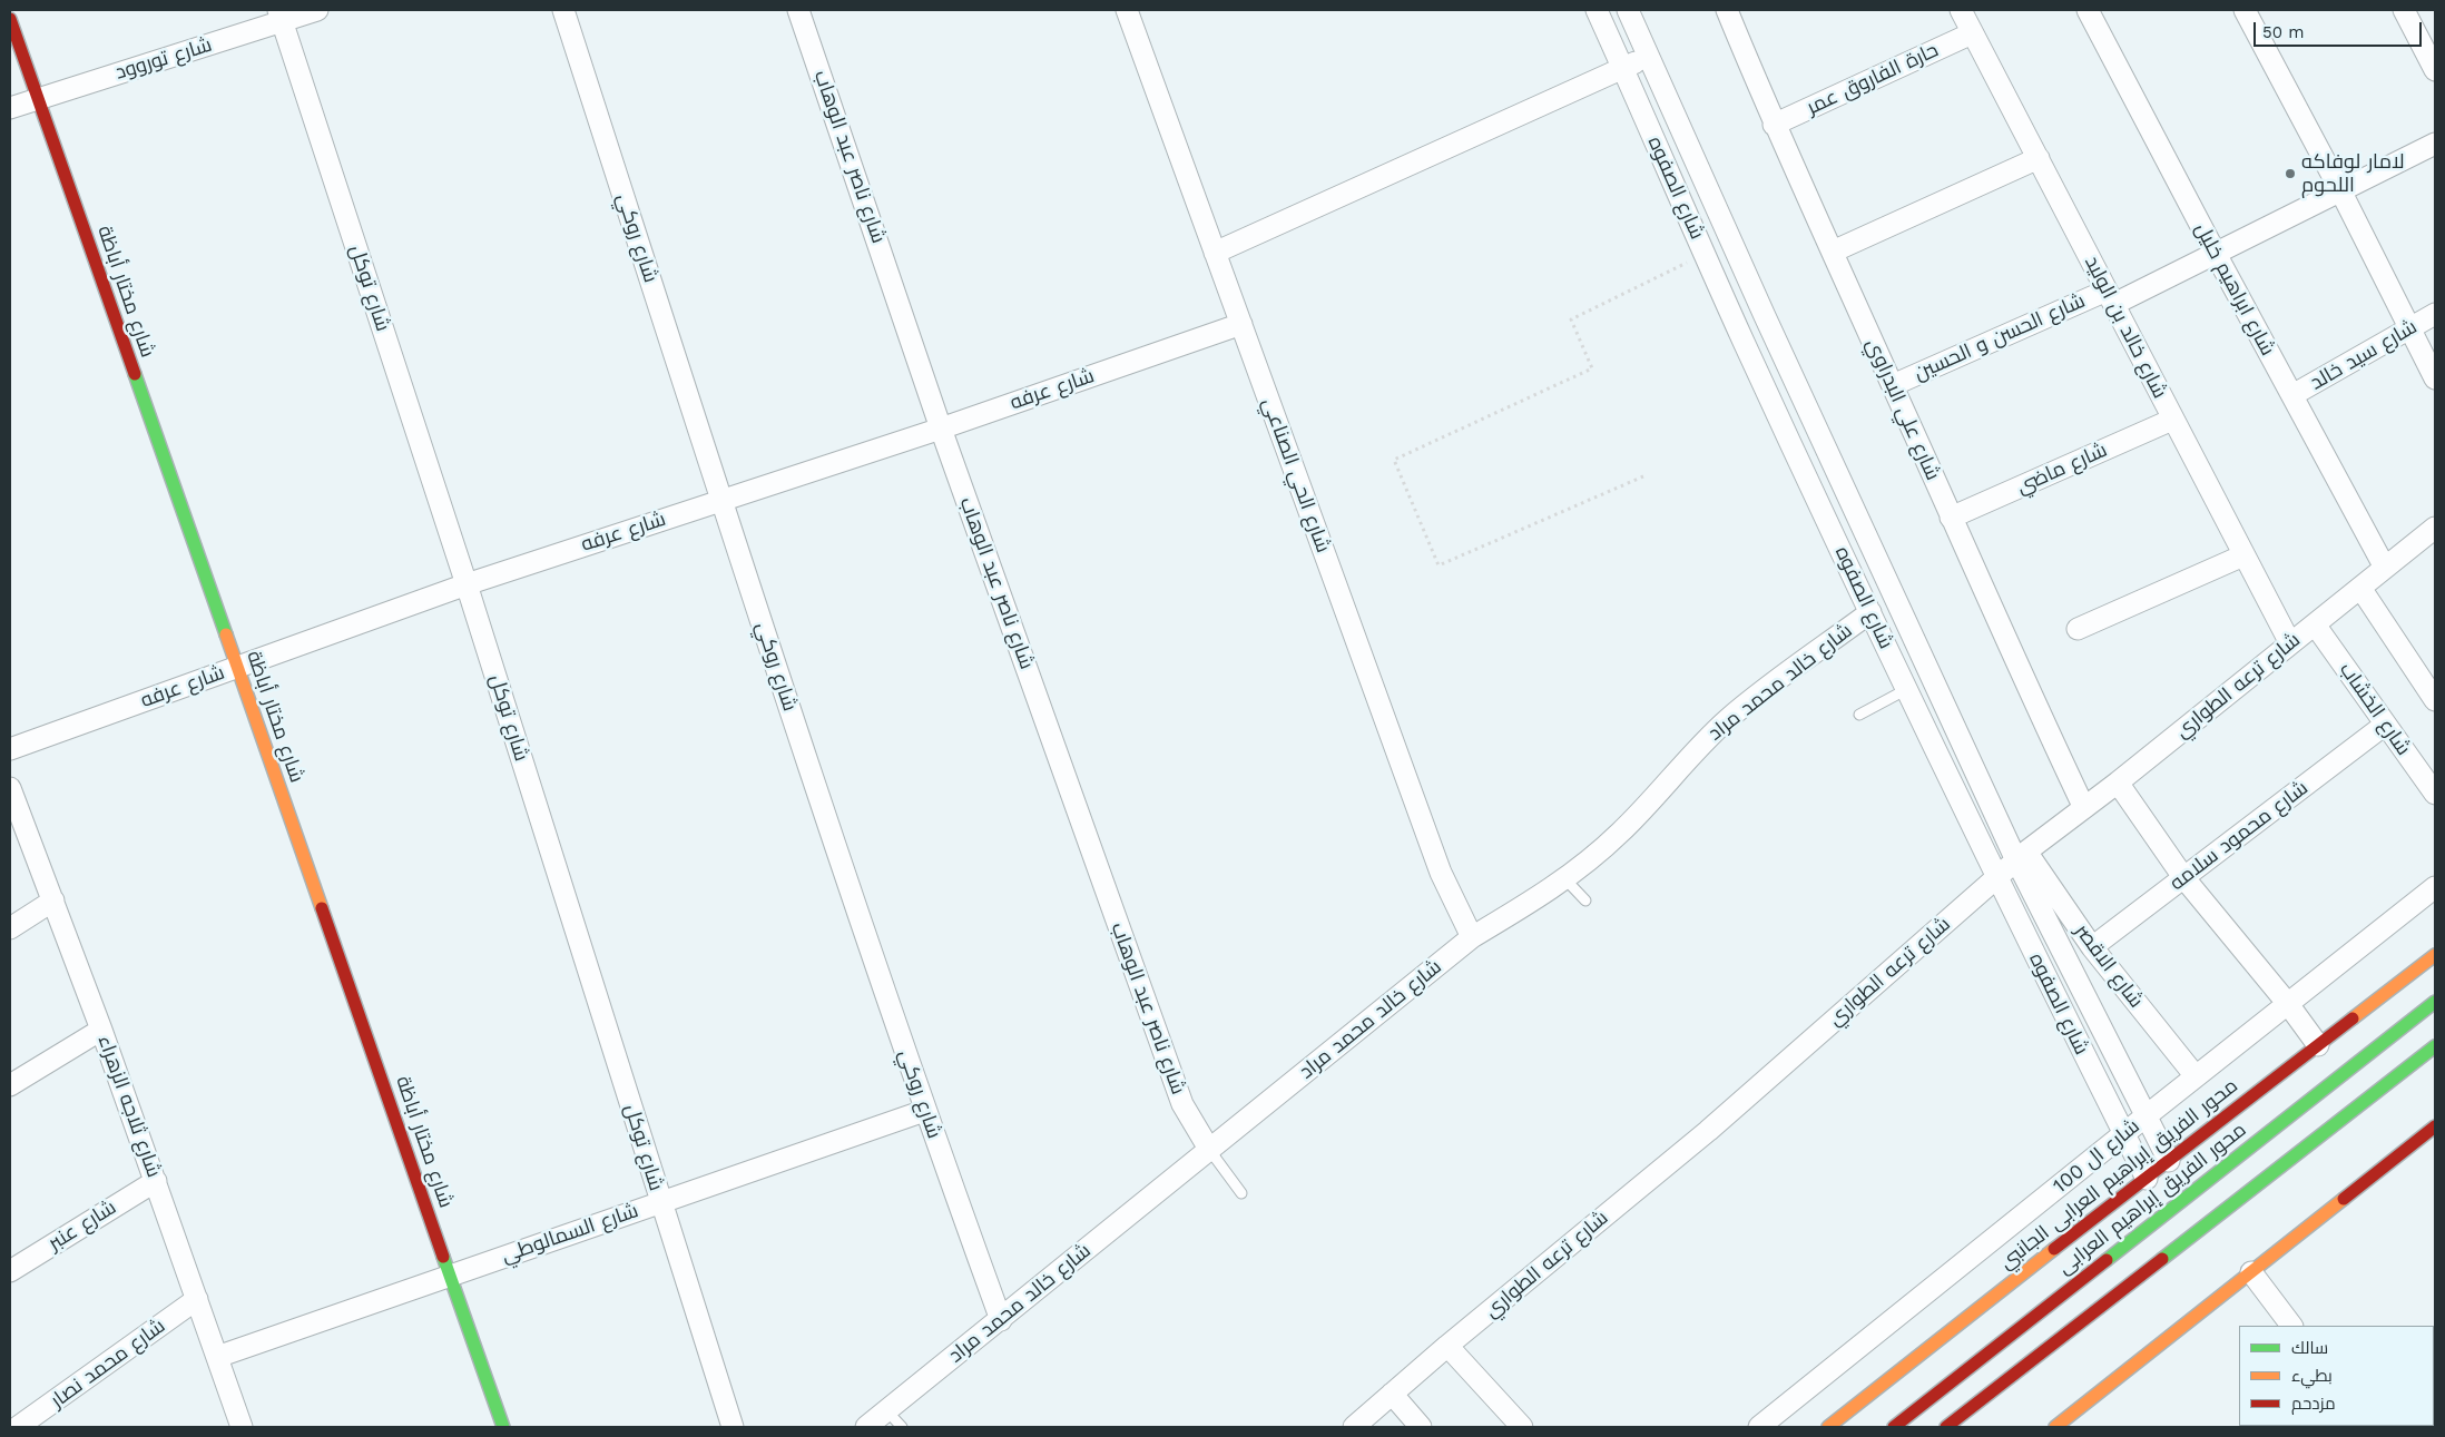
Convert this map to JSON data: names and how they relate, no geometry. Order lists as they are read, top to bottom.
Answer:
{
  "streets": {
    "street": [
      "شارع توروود",
      "حارة الفاروق عمر",
      "شارع ناصر عبد الوهاب",
      "شارع الصفوه",
      "شارع روكي",
      "شارع توكل",
      "شارع ابراهيم خليل",
      "شارع مختار أباظة",
      "شارع خالد بن الوليد",
      "شارع الحسن و الحسين",
      "شارع سيد خالد",
      "شارع عرفه",
      "شارع علي البدراوي",
      "شارع ماضي",
      "شارع الحي الصناعي",
      "شارع خالد محمد مراد",
      "شارع ترعه الطواري",
      "شارع الخشاب",
      "شارع محمود سلامه",
      "شارع الاقصر",
      "شارع ثلاجه الزهراء",
      "شارع ال 100",
      "محور الفريق إبراهيم العرابى الجانبي",
      "محور الفريق إبراهيم العرابى",
      "شارع عنبر",
      "شارع السمالوطي",
      "شارع محمد نصار"
    ]
  },
  "crossings": [
    ["شارع توروود", "شارع توكل"],
    ["شارع توروود", "شارع مختار أباظة"],
    ["حارة الفاروق عمر", "شارع خالد بن الوليد"],
    ["حارة الفاروق عمر", "شارع علي البدراوي"],
    ["شارع ناصر عبد الوهاب", "شارع عرفه"],
    ["شارع ناصر عبد الوهاب", "شارع خالد محمد مراد"],
    ["شارع الصفوه", "شارع خالد محمد مراد"],
    ["شارع الصفوه", "شارع ترعه الطواري"],
    ["شارع الصفوه", "شارع الاقصر"],
    ["شارع الصفوه", "شارع ال 100"],
    ["شارع الصفوه", "محور الفريق إبراهيم العرابى الجانبي"],
    ["شارع روكي", "شارع عرفه"],
    ["شارع روكي", "شارع خالد محمد مراد"],
    ["شارع روكي", "شارع السمالوطي"],
    ["شارع توكل", "شارع عرفه"],
    ["شارع توكل", "شارع السمالوطي"],
    ["شارع ابراهيم خليل", "شارع الحسن و الحسين"],
    ["شارع ابراهيم خليل", "شارع سيد خالد"],
    ["شارع ابراهيم خليل", "شارع ترعه الطواري"],
    ["شارع مختار أباظة", "شارع عرفه"],
    ["شارع مختار أباظة", "شارع السمالوطي"],
    ["شارع خالد بن الوليد", "شارع الحسن و الحسين"],
    ["شارع خالد بن الوليد", "شارع ماضي"],
    ["شارع خالد بن الوليد", "شارع ترعه الطواري"],
    ["شارع الحسن و الحسين", "شارع علي البدراوي"],
    ["شارع عرفه", "شارع الحي الصناعي"],
    ["شارع علي البدراوي", "شارع ماضي"],
    ["شارع علي البدراوي", "شارع ترعه الطواري"],
    ["شارع الحي الصناعي", "شارع خالد محمد مراد"],
    ["شارع ترعه الطواري", "شارع الخشاب"],
    ["شارع ترعه الطواري", "شارع الاقصر"],
    ["شارع الخشاب", "شارع محمود سلامه"],
    ["شارع محمود سلامه", "شارع الاقصر"],
    ["شارع الاقصر", "شارع ال 100"],
    ["شارع ثلاجه الزهراء", "شارع عنبر"],
    ["شارع ثلاجه الزهراء", "شارع السمالوطي"],
    ["شارع ثلاجه الزهراء", "شارع محمد نصار"]
  ],
  "places": ["لامار لوفاكه اللحوم"],
  "legend": ["سالك", "بطيء", "مزدحم"],
  "scale_bar": "50 m"
}
